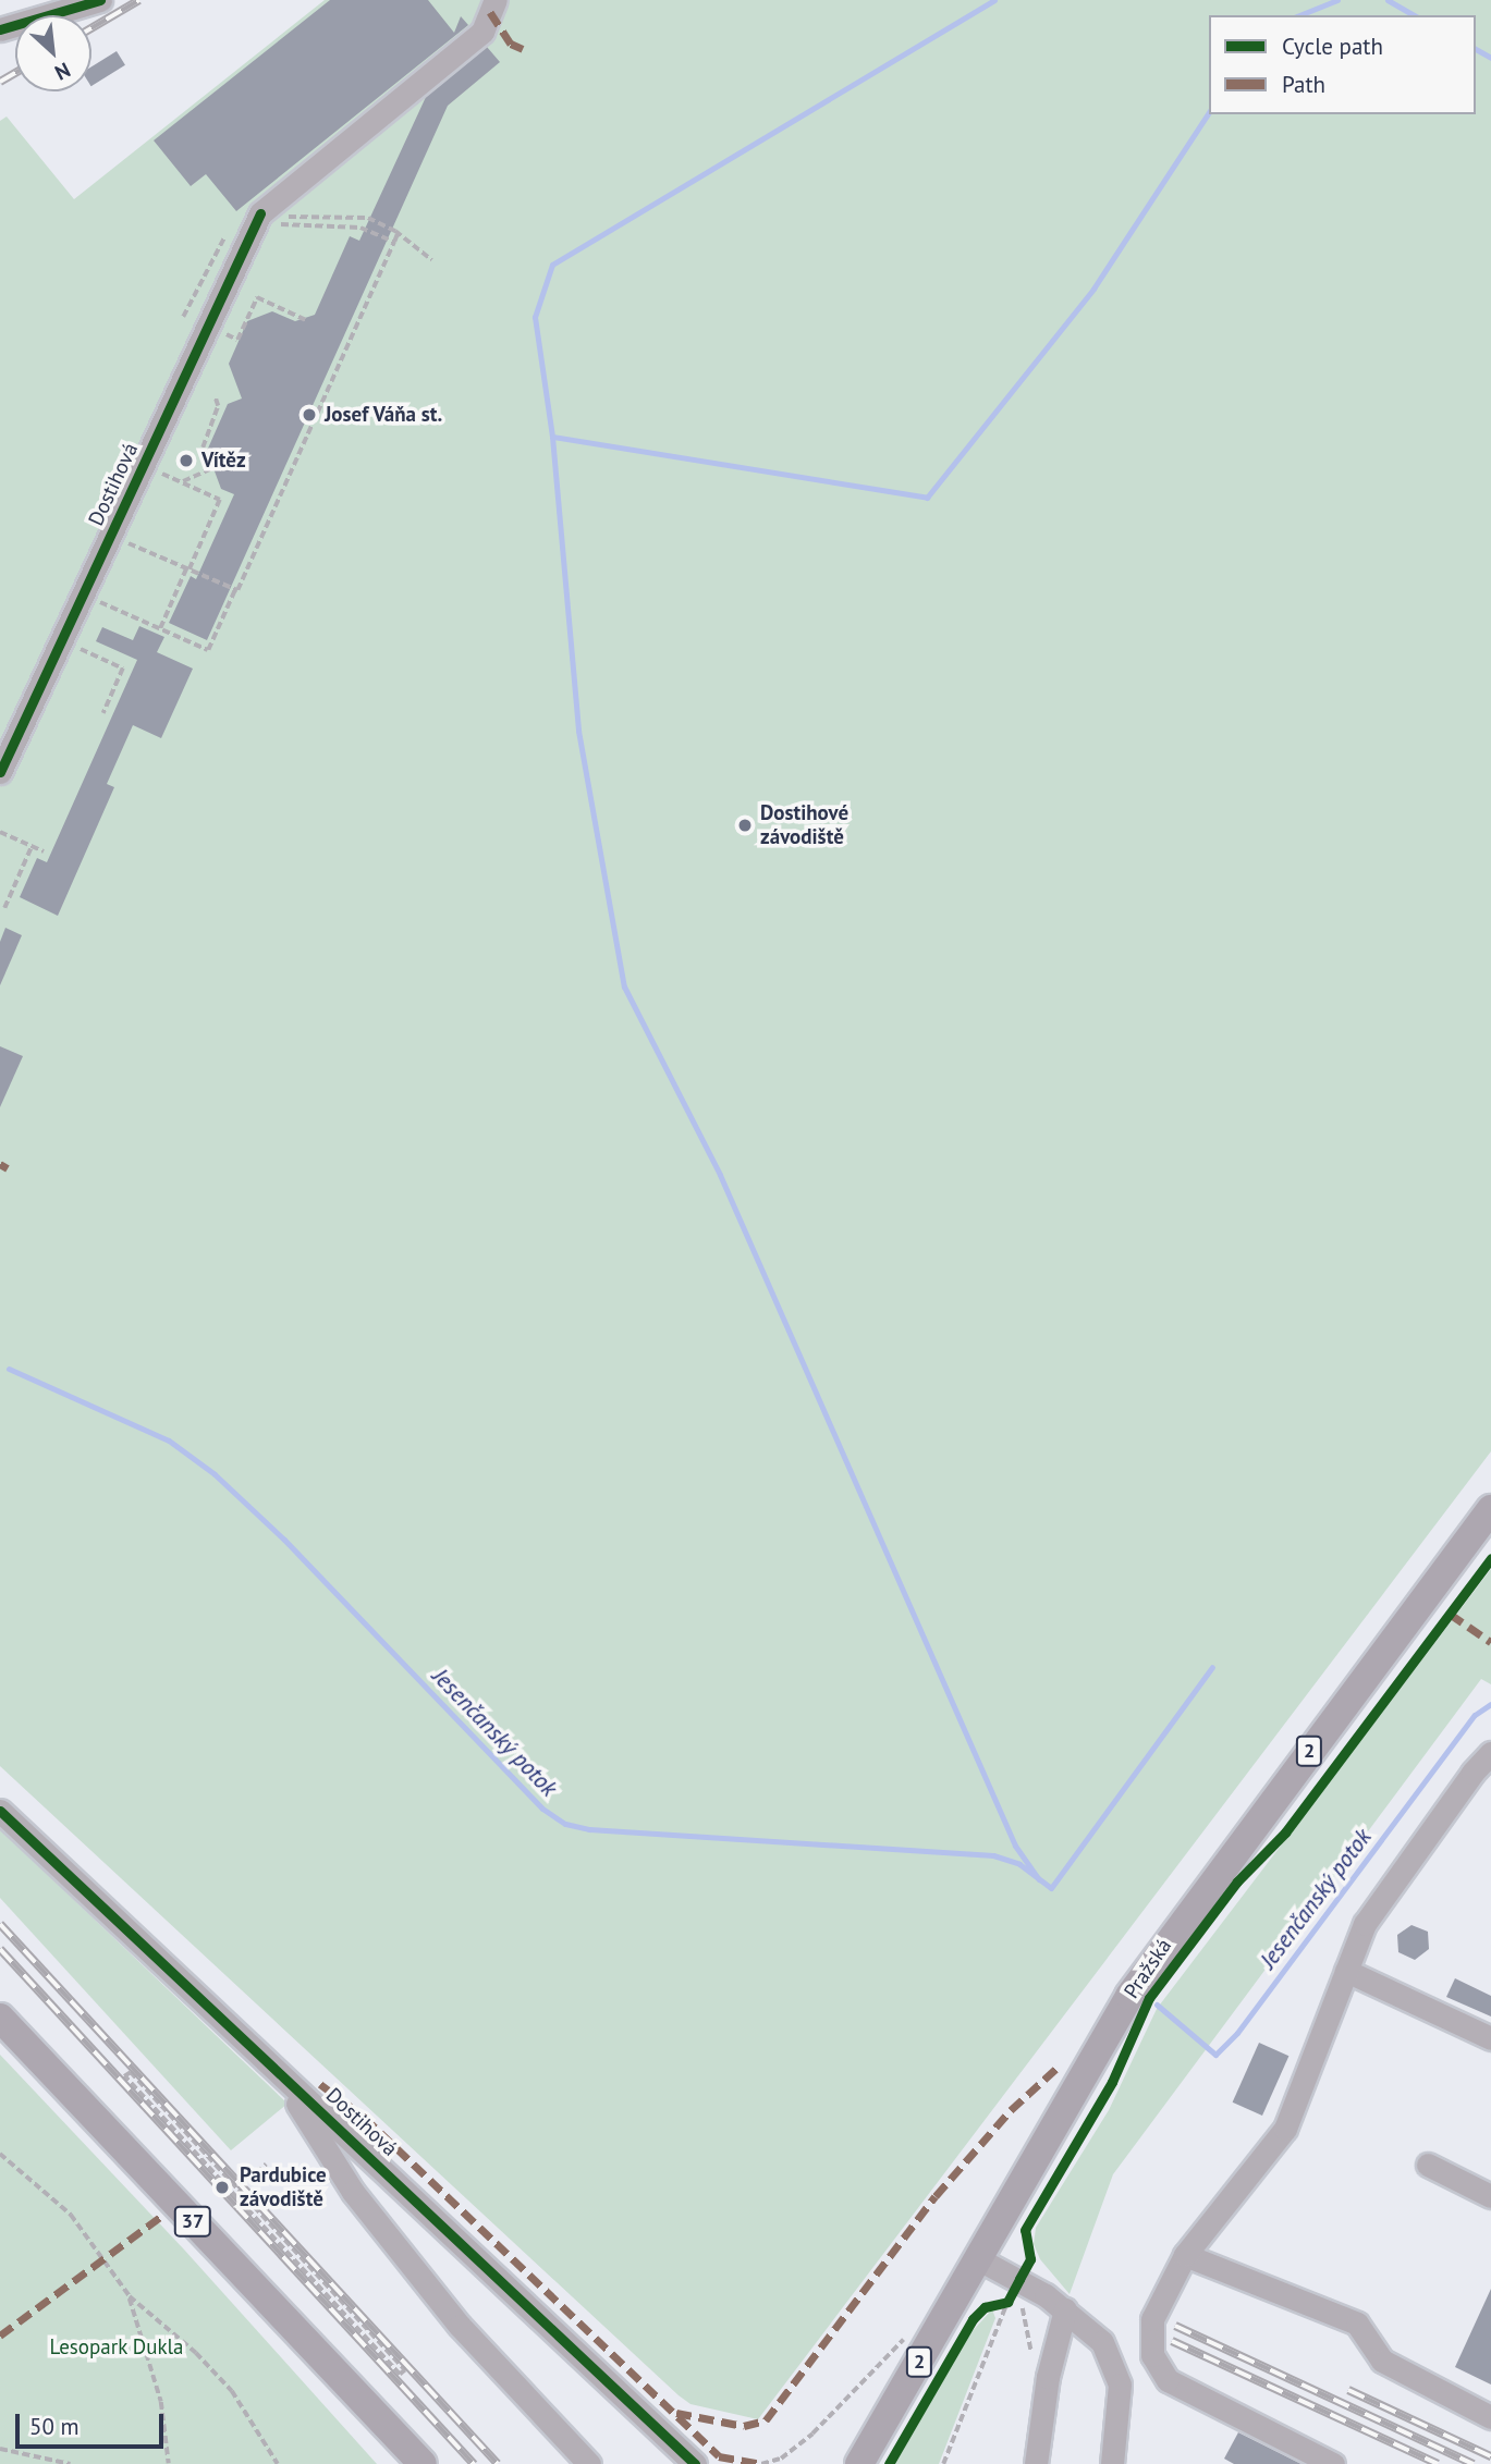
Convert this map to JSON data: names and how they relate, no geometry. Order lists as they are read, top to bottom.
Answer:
{
  "streets": {
    "main road": ["2", "Pražská", "37"],
    "street": ["Dostihová"]
  },
  "water": ["Jesenčanský potok"],
  "parks": ["Lesopark Dukla"],
  "places": [
    "Josef Váňa st.",
    "Vítěz",
    "Dostihové závodiště",
    "Pardubice závodiště"
  ],
  "legend": ["Cycle path", "Path"],
  "scale_bar": "50 m",
  "north": "bottom right"
}
